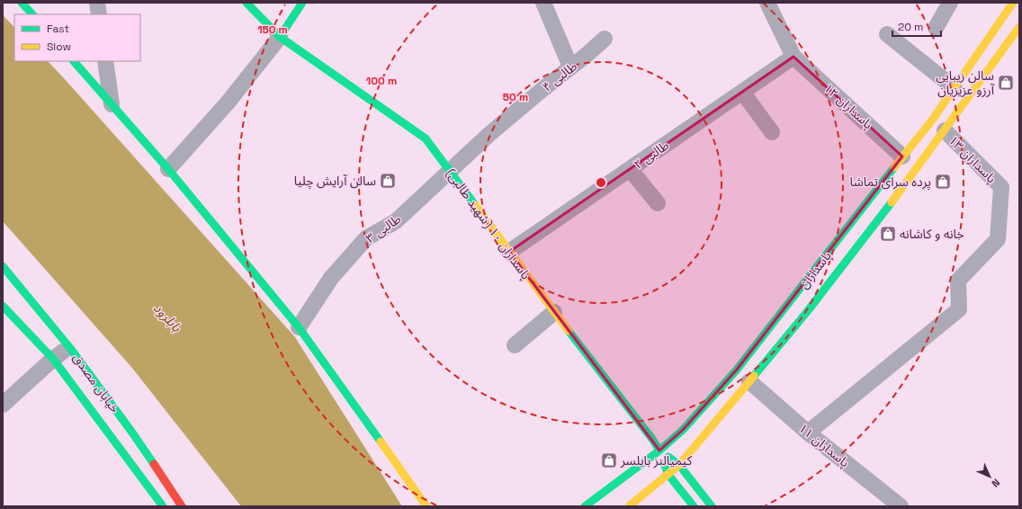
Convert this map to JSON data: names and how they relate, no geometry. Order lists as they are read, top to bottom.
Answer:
{
  "streets": {
    "street": [
      "طالبی ۴",
      "پاسداران ۱۲",
      "طالبی ۲",
      "پاسداران ۱۳",
      "پاسداران ۱۰ (شهید طالبی)",
      "طالبی ۳",
      "پاسداران",
      "خیابان مصدق",
      "پاسداران ۱۱"
    ]
  },
  "crossings": [
    ["طالبی ۴", "پاسداران ۱۰ (شهید طالبی)"],
    ["طالبی ۴", "طالبی ۳"],
    ["پاسداران ۱۲", "طالبی ۲"],
    ["پاسداران ۱۲", "پاسداران"],
    ["طالبی ۲", "پاسداران ۱۰ (شهید طالبی)"],
    ["پاسداران ۱۳", "پاسداران"],
    ["پاسداران ۱۳", "پاسداران ۱۱"],
    ["پاسداران ۱۰ (شهید طالبی)", "طالبی ۳"],
    ["پاسداران ۱۰ (شهید طالبی)", "پاسداران"],
    ["پاسداران", "پاسداران ۱۱"]
  ],
  "water": ["بابلرود"],
  "places": {
    "shop": [
      "سالن زیبایی آرزو عزیزیان",
      "سالن آرایش چلیا",
      "پرده سرای تماشا",
      "خانه و کاشانه",
      "کیمیالنز بابلسر"
    ]
  },
  "legend": ["Fast", "Slow"],
  "scale_bar": "20 m",
  "north": "bottom right",
  "rings": ["150 m", "100 m", "50 m"]
}
